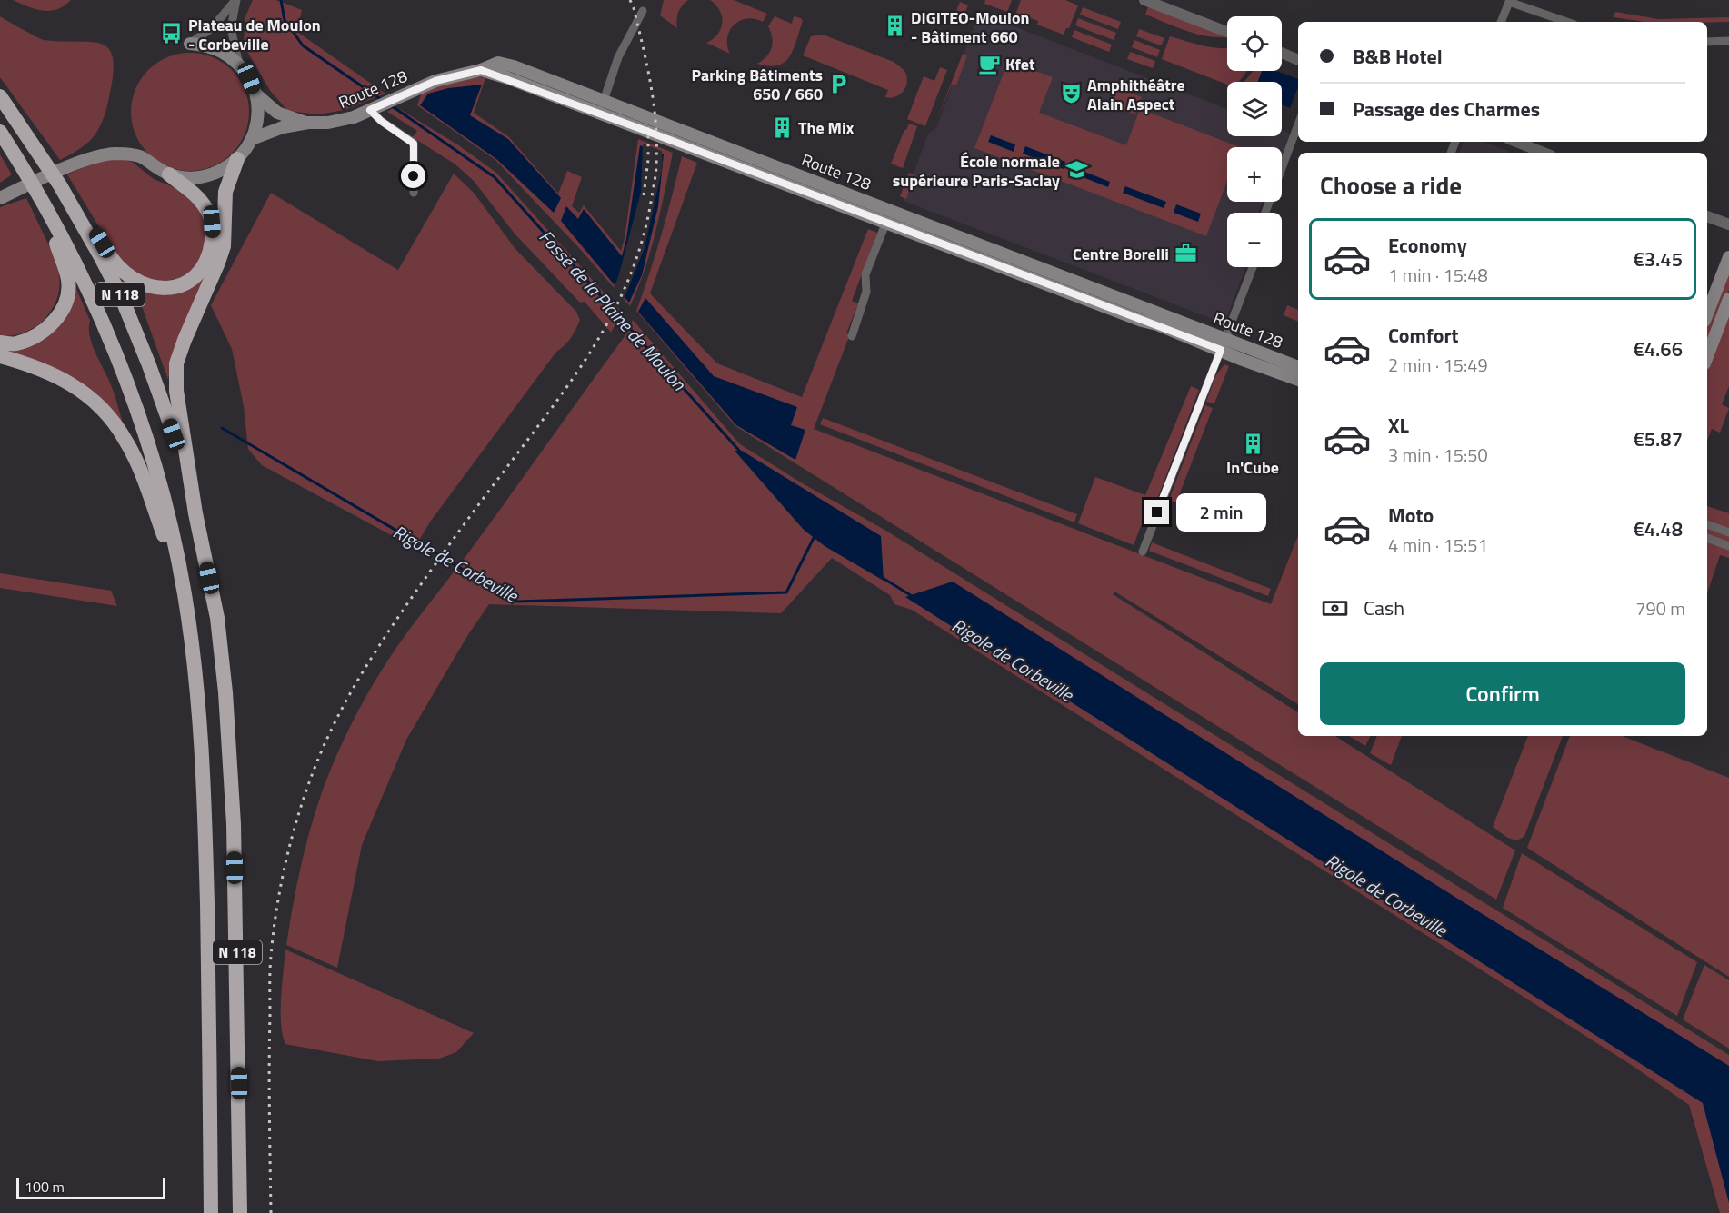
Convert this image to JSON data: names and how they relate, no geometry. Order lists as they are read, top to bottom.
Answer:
{
  "streets": {
    "highway": ["N 118"],
    "main road": ["Route 128"]
  },
  "water": ["Fossé de la Plaine de Moulon", "Rigole de Corbeville"],
  "places": {
    "building": ["DIGITEO-Moulon - Bâtiment 660", "The Mix", "In'Cube"],
    "bus stop": ["Plateau de Moulon - Corbeville"],
    "cafe": ["Kfet"],
    "parking": ["Parking Bâtiments 650 / 660"],
    "theatre": ["Amphithéâtre Alain Aspect"],
    "school or university": ["École normale supérieure Paris-Saclay"],
    "office": ["Centre Borelli"]
  },
  "scale_bar": "100 m",
  "page": {
    "map_buttons": ["+", "−"],
    "banner": ["B&B Hotel", "Passage des Charmes"],
    "heading": "Choose a ride",
    "list": [
      {
        "name": "Economy",
        "note": "1 min · 15:48",
        "value": "€3.45"
      },
      {
        "name": "Comfort",
        "note": "2 min · 15:49",
        "value": "€4.66"
      },
      {
        "name": "XL",
        "note": "3 min · 15:50",
        "value": "€5.87"
      },
      {
        "name": "Moto",
        "note": "4 min · 15:51",
        "value": "€4.48"
      }
    ],
    "bubble": "2 min",
    "pay": ["Cash", "790 m"],
    "buttons": "Confirm",
    "scale": "100 m"
  }
}
